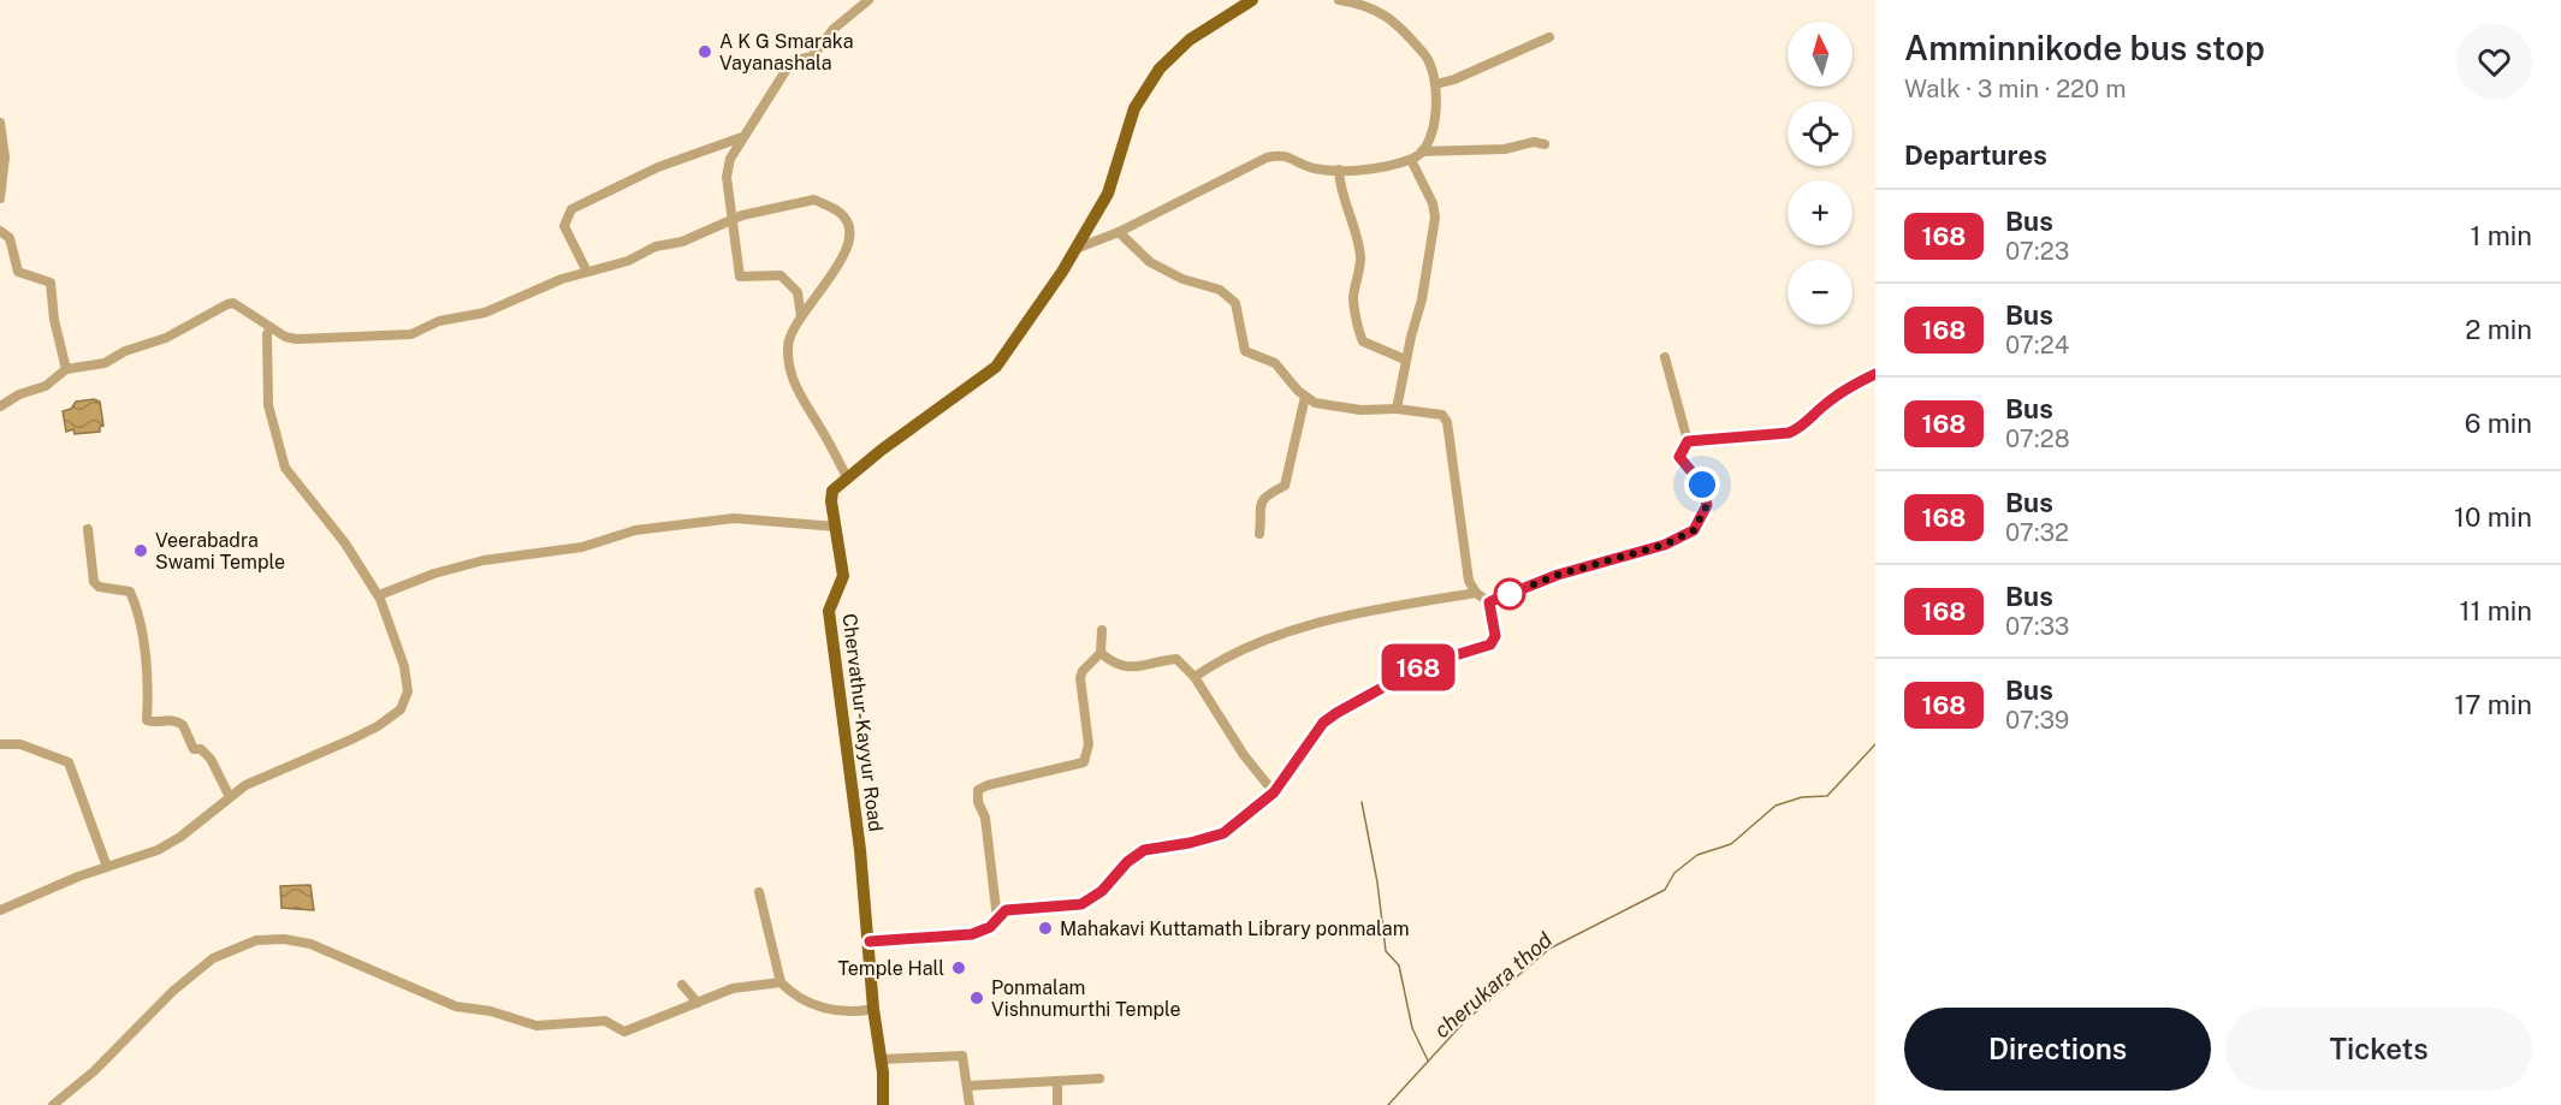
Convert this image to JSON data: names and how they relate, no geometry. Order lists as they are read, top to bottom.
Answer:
{
  "streets": {
    "main road": ["Chervathur-Kayyur Road"]
  },
  "water": ["cherukara thod"],
  "places": [
    "A K G Smaraka Vayanashala",
    "Veerabadra Swami Temple",
    "Mahakavi Kuttamath Library ponmalam",
    "Temple Hall",
    "Ponmalam Vishnumurthi Temple"
  ],
  "lines": ["bus line 168"],
  "north": "top",
  "page": {
    "on_map": "168",
    "heading": [
      ["Amminnikode bus stop", "Walk · 3 min · 220 m"],
      "Departures"
    ],
    "map_buttons": ["+", "−"],
    "list": [
      {
        "mark": "168",
        "name": "Bus",
        "note": "07:23",
        "value": "1 min"
      },
      {
        "mark": "168",
        "name": "Bus",
        "note": "07:24",
        "value": "2 min"
      },
      {
        "mark": "168",
        "name": "Bus",
        "note": "07:28",
        "value": "6 min"
      },
      {
        "mark": "168",
        "name": "Bus",
        "note": "07:32",
        "value": "10 min"
      },
      {
        "mark": "168",
        "name": "Bus",
        "note": "07:33",
        "value": "11 min"
      },
      {
        "mark": "168",
        "name": "Bus",
        "note": "07:39",
        "value": "17 min"
      }
    ],
    "buttons": ["Directions", "Tickets"]
  }
}
